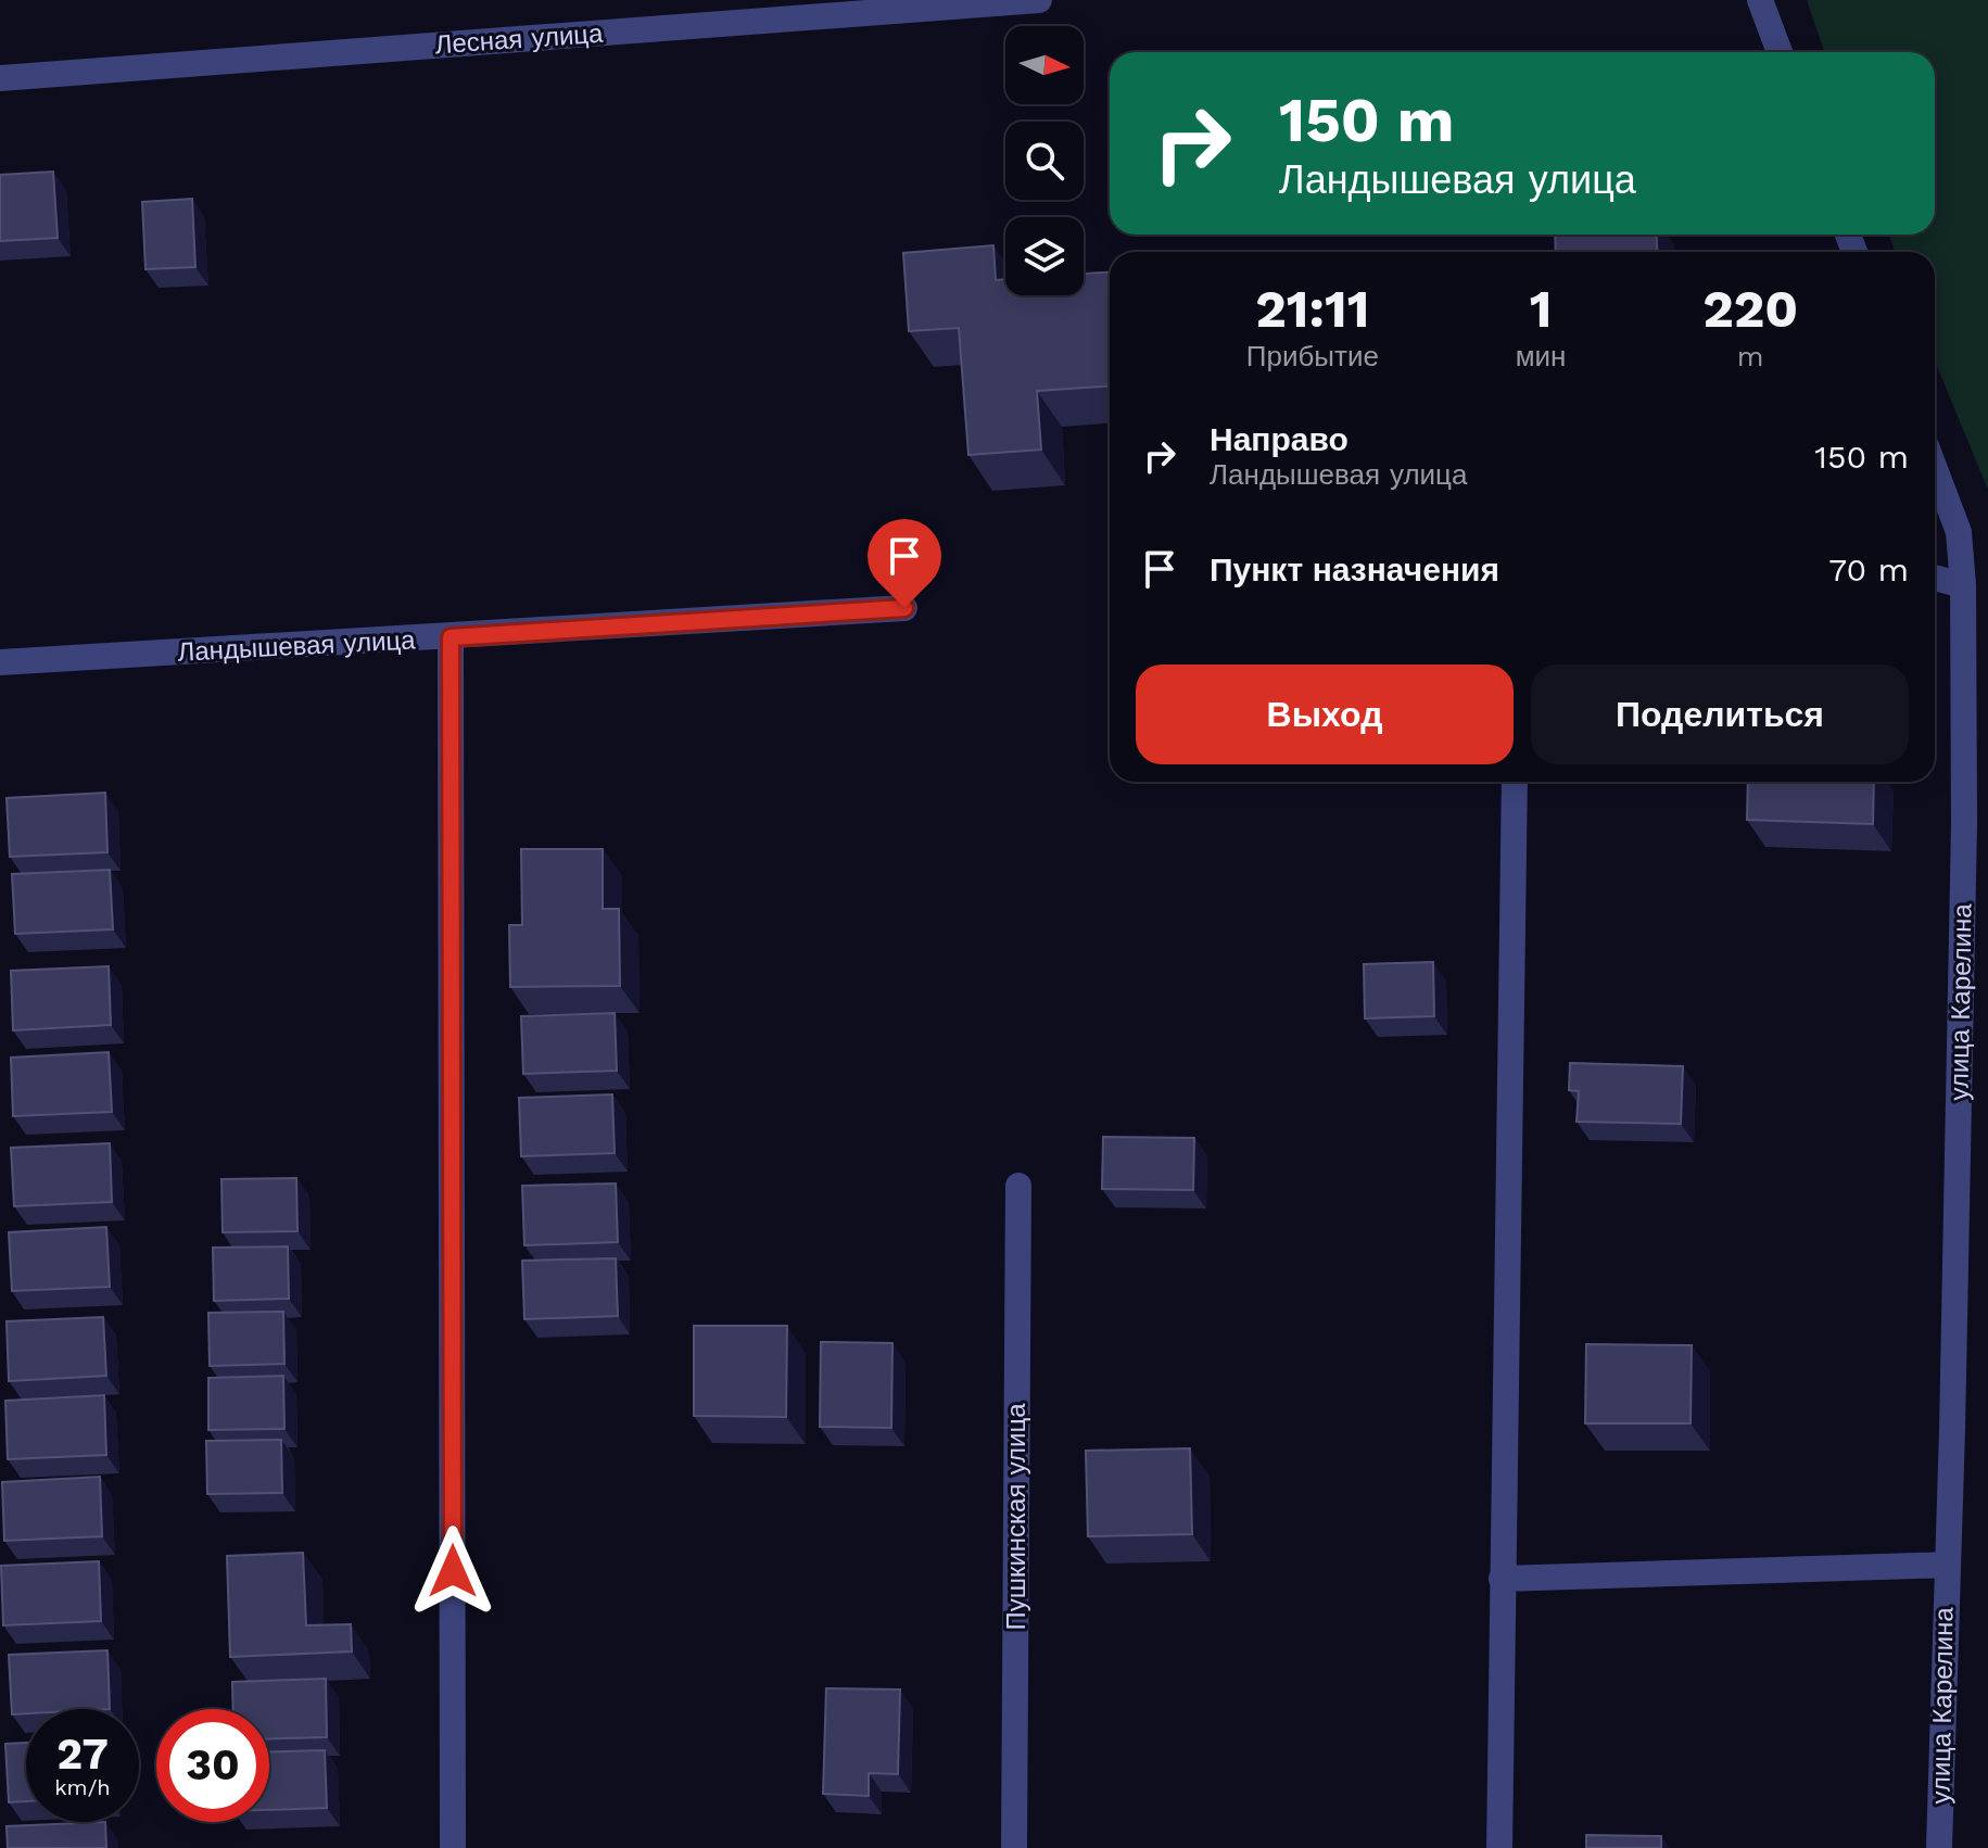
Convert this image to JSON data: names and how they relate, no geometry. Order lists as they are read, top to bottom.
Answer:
{
  "streets": {
    "street": [
      "Лесная улица",
      "Ландышевая улица",
      "улица Карелина",
      "Пушкинская улица"
    ]
  },
  "north": "right",
  "page": {
    "turn": ["150 m", "Ландышевая улица"],
    "eta": [
      "21:11",
      "Прибытие",
      "1",
      "мин",
      "220",
      "m"
    ],
    "list": [
      {
        "name": "Направо",
        "note": "Ландышевая улица",
        "value": "150 m"
      },
      {
        "name": "Пункт назначения",
        "value": "70 m"
      }
    ],
    "buttons": ["Выход", "Поделиться"],
    "speed": "27 km/h",
    "limit": "30"
  }
}
